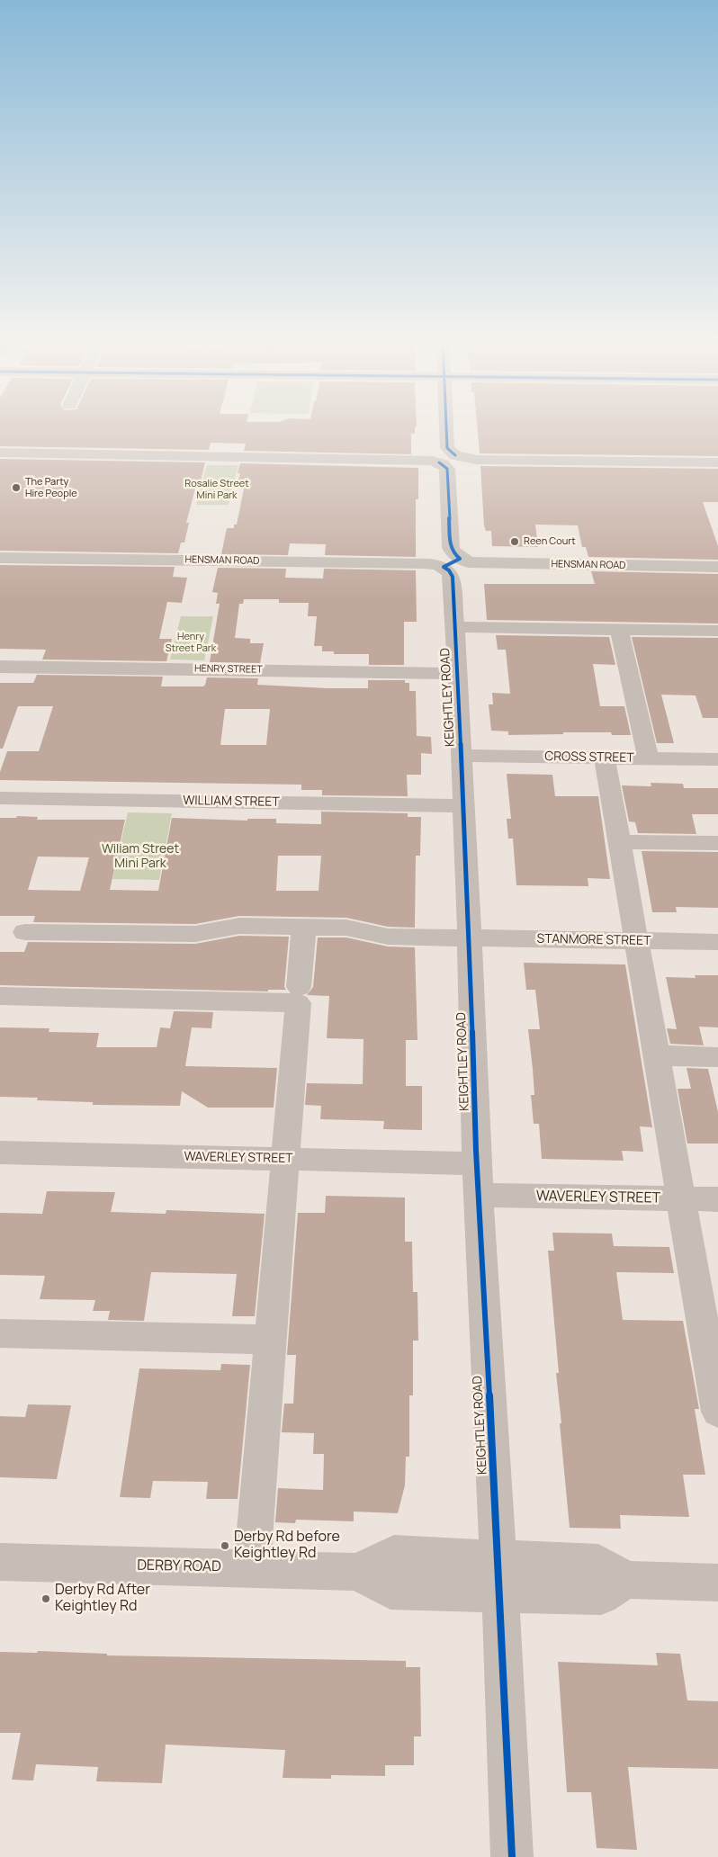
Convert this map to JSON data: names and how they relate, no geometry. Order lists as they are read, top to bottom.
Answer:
{
  "streets": {
    "street": [
      "HENSMAN ROAD",
      "HENRY STREET",
      "KEIGHTLEY ROAD",
      "CROSS STREET",
      "WILLIAM STREET",
      "STANMORE STREET",
      "WAVERLEY STREET",
      "DERBY ROAD"
    ]
  },
  "crossings": [
    ["HENSMAN ROAD", "KEIGHTLEY ROAD"],
    ["HENRY STREET", "KEIGHTLEY ROAD"],
    ["KEIGHTLEY ROAD", "CROSS STREET"],
    ["KEIGHTLEY ROAD", "WILLIAM STREET"],
    ["KEIGHTLEY ROAD", "STANMORE STREET"],
    ["KEIGHTLEY ROAD", "WAVERLEY STREET"],
    ["KEIGHTLEY ROAD", "DERBY ROAD"]
  ],
  "parks": ["Rosalie Street Mini Park", "Henry Street Park", "Wiliam Street Mini Park"],
  "places": [
    "The Party Hire People",
    "Reen Court",
    "Derby Rd before Keightley Rd",
    "Derby Rd After Keightley Rd"
  ]
}
